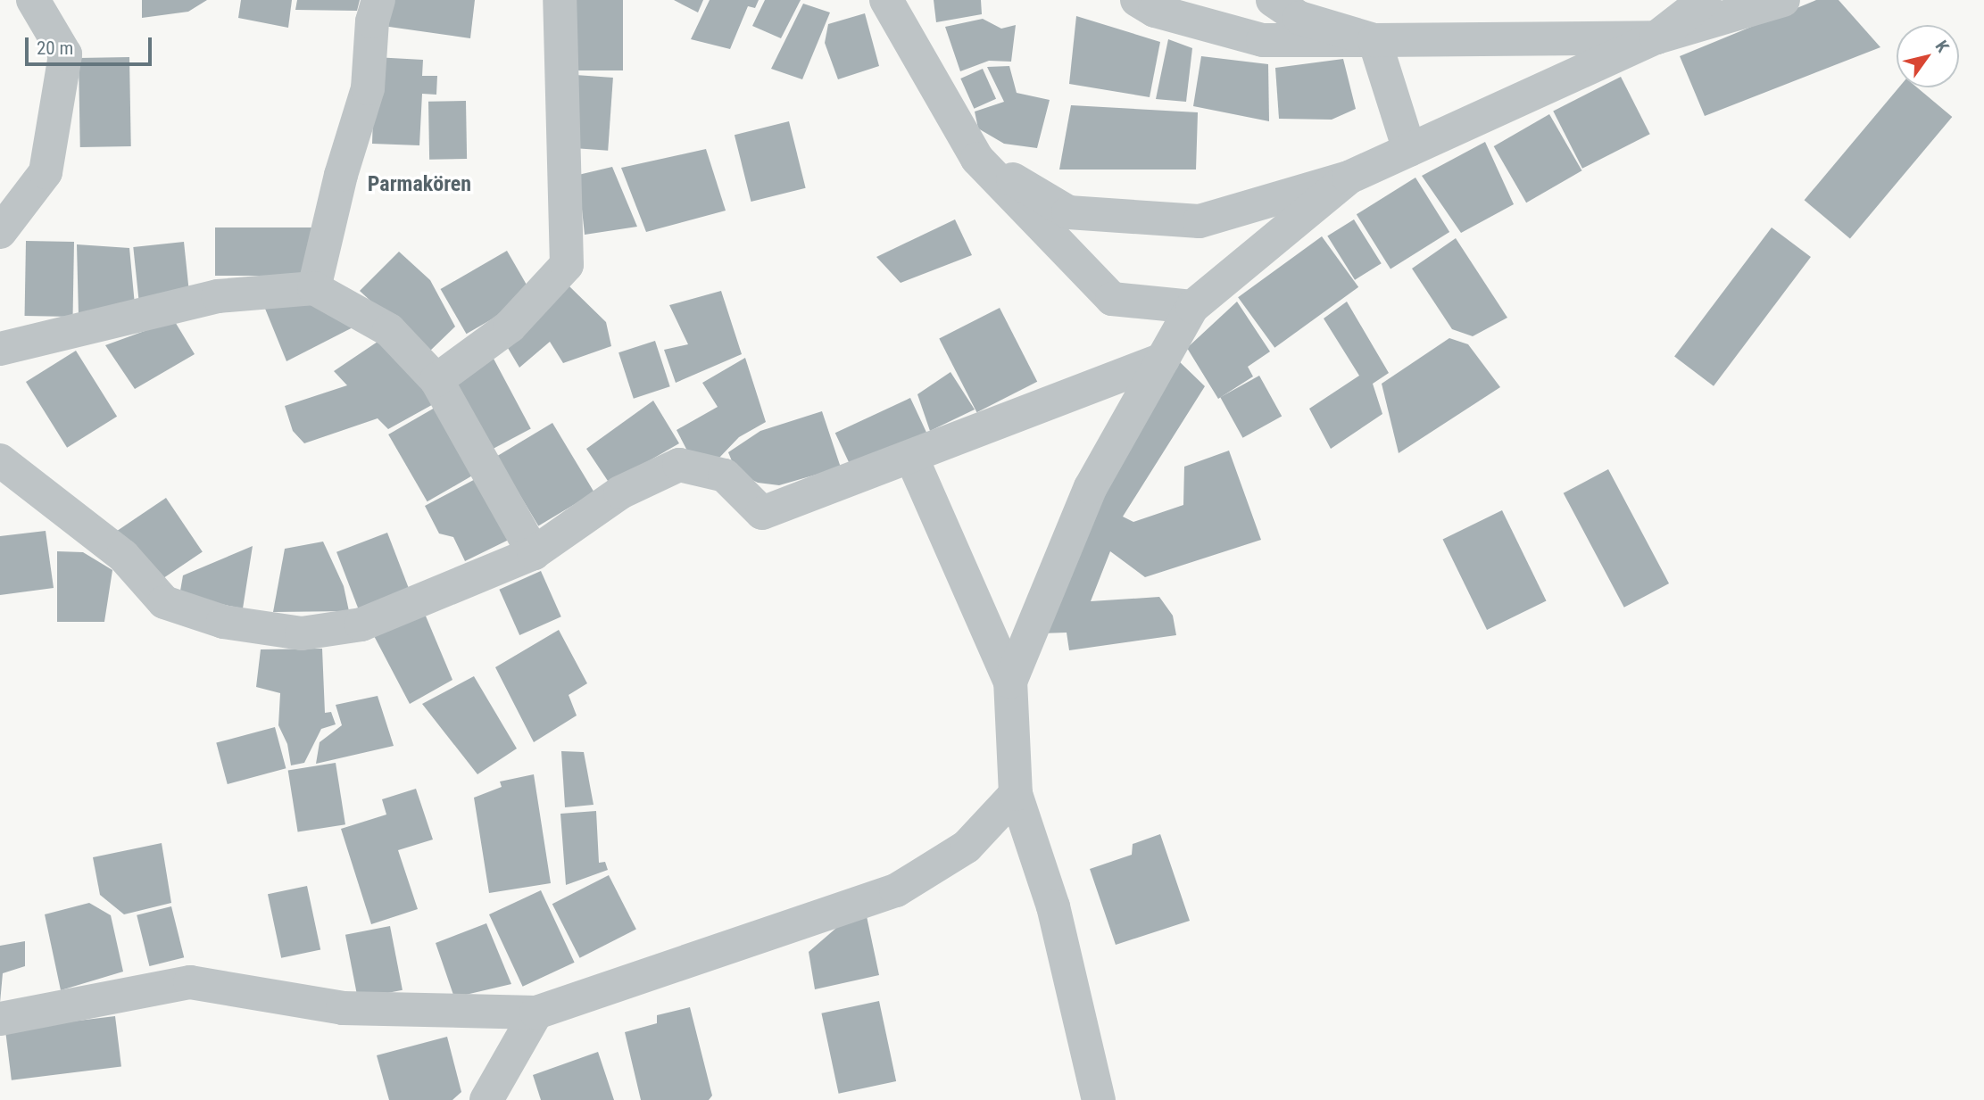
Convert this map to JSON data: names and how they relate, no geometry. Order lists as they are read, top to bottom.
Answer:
{
  "districts": ["Parmakören"],
  "scale_bar": "20 m",
  "north": "top right"
}
